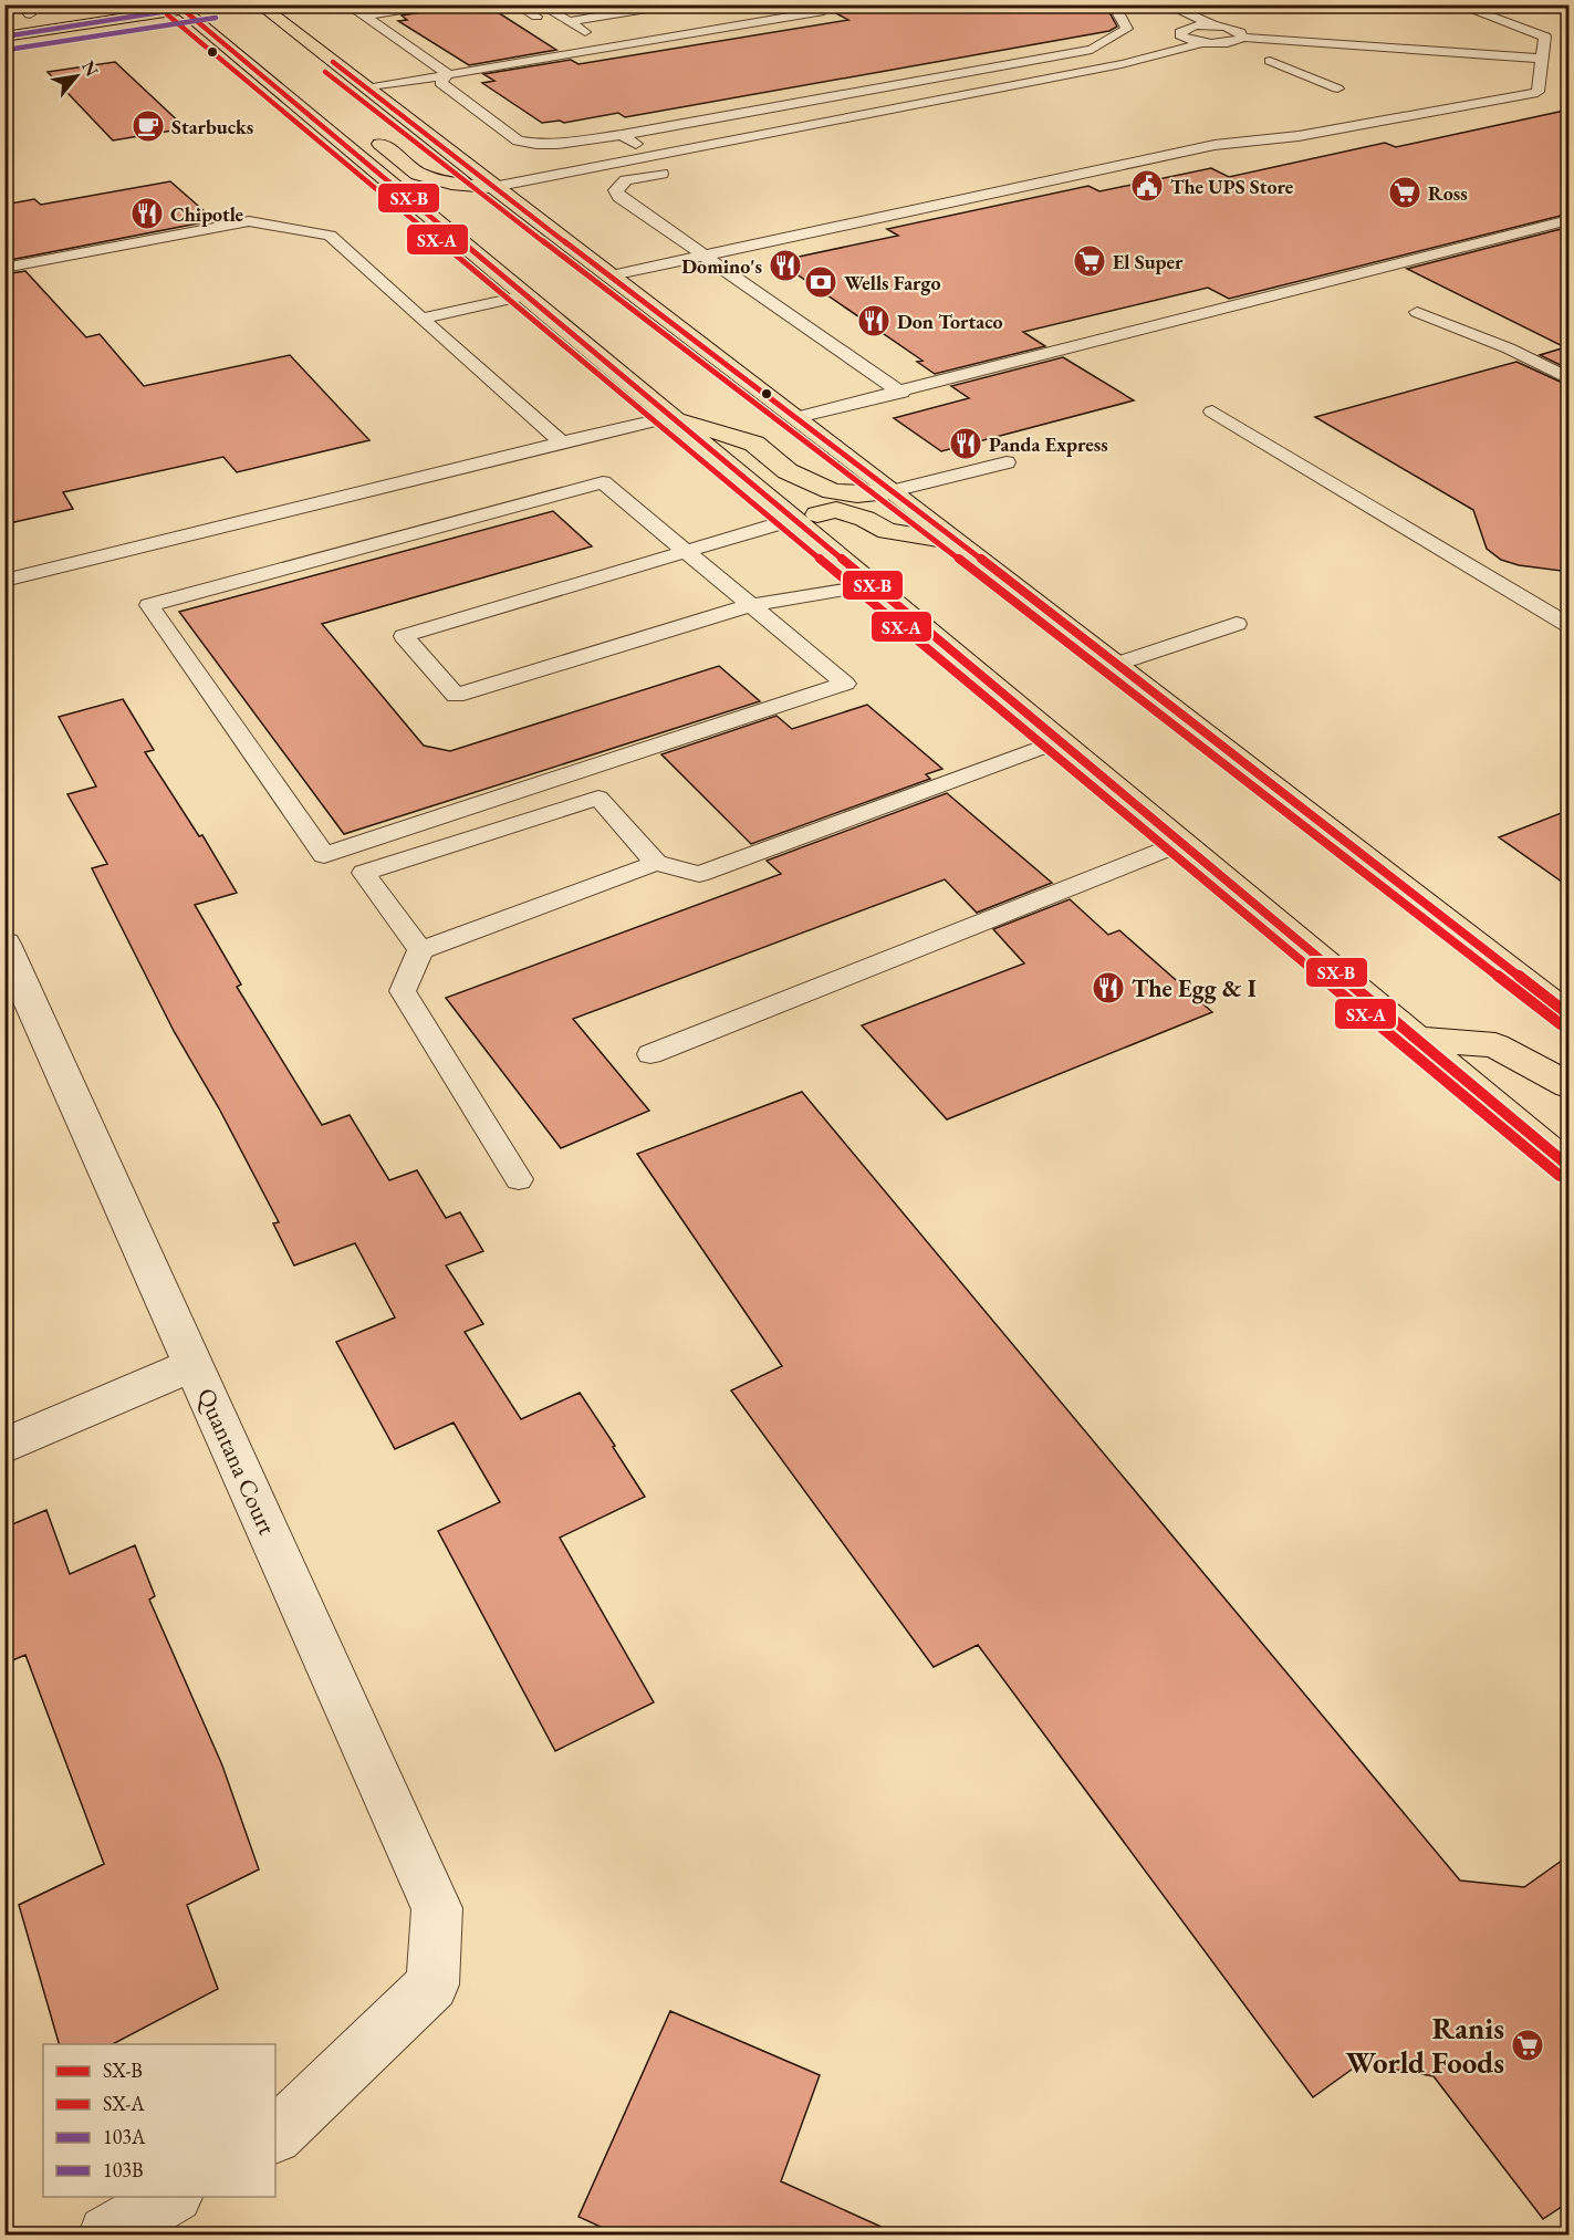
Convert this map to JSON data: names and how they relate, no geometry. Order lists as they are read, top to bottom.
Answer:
{
  "streets": {
    "street": ["Quantana Court"]
  },
  "places": {
    "cafe": ["Starbucks"],
    "public building": ["The UPS Store"],
    "supermarket": ["Ross", "El Super", "Ranis World Foods"],
    "restaurant": [
      "Chipotle",
      "Domino's",
      "Don Tortaco",
      "Panda Express",
      "The Egg & I"
    ],
    "bank": ["Wells Fargo"]
  },
  "lines": [
    "transit line SX-B",
    "transit line 103A",
    "transit line SX-A",
    "transit line 103B"
  ],
  "legend": [
    "SX-B",
    "SX-A",
    "103A",
    "103B"
  ],
  "north": "top right"
}
